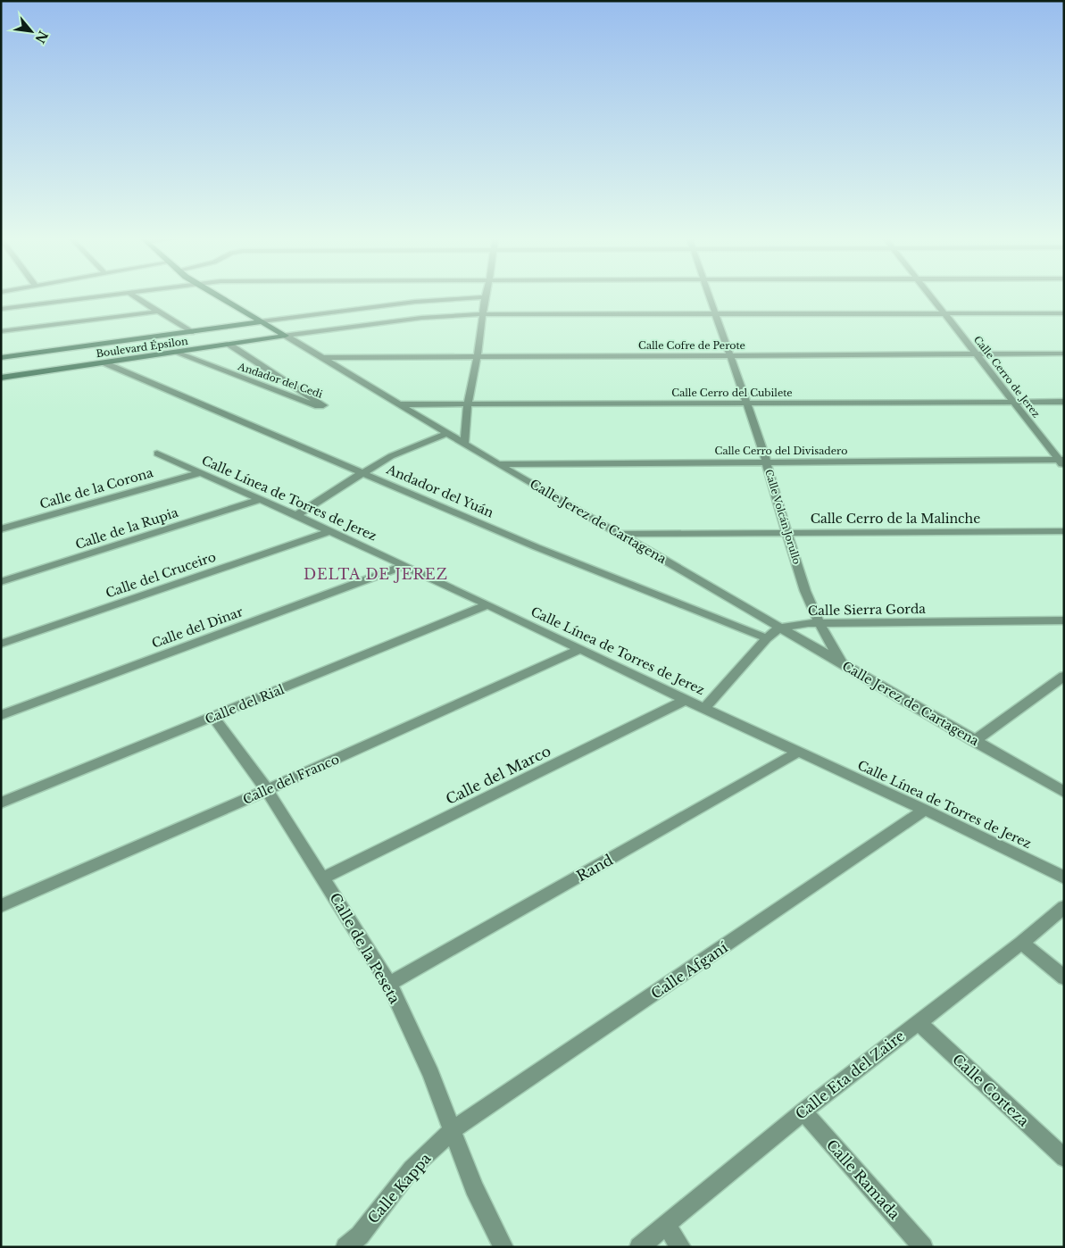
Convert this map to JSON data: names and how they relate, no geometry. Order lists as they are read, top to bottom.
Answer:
{
  "streets": {
    "street": [
      "Calle Cofre de Perote",
      "Boulevard Épsilon",
      "Calle Cerro de Jerez",
      "Andador del Cedi",
      "Calle Cerro del Cubilete",
      "Calle Cerro del Divisadero",
      "Calle de la Corona",
      "Andador del Yuán",
      "Calle Línea de Torres de Jerez",
      "Calle Volcán Jorullo",
      "Calle Cerro de la Malinche",
      "Calle Jerez de Cartagena",
      "Calle de la Rupia",
      "Calle del Cruceiro",
      "Calle Sierra Gorda",
      "Calle del Dinar",
      "Calle del Rial",
      "Calle del Marco",
      "Calle del Franco",
      "Rand",
      "Calle de la Peseta",
      "Calle Afganí",
      "Calle Eta del Zaire",
      "Calle Corteza",
      "Calle Ramada",
      "Calle Kappa"
    ]
  },
  "crossings": [
    ["Calle Cofre de Perote", "Calle Cerro de Jerez"],
    ["Calle Cofre de Perote", "Calle Volcán Jorullo"],
    ["Calle Cofre de Perote", "Calle Jerez de Cartagena"],
    ["Boulevard Épsilon", "Andador del Cedi"],
    ["Boulevard Épsilon", "Andador del Yuán"],
    ["Boulevard Épsilon", "Calle Jerez de Cartagena"],
    ["Calle Cerro de Jerez", "Calle Cerro del Cubilete"],
    ["Calle Cerro de Jerez", "Calle Cerro del Divisadero"],
    ["Calle Cerro del Cubilete", "Calle Volcán Jorullo"],
    ["Calle Cerro del Cubilete", "Calle Jerez de Cartagena"],
    ["Calle Cerro del Divisadero", "Calle Volcán Jorullo"],
    ["Calle Cerro del Divisadero", "Calle Jerez de Cartagena"],
    ["Calle de la Corona", "Calle Línea de Torres de Jerez"],
    ["Calle Línea de Torres de Jerez", "Calle de la Rupia"],
    ["Calle Línea de Torres de Jerez", "Calle del Cruceiro"],
    ["Calle Línea de Torres de Jerez", "Calle del Dinar"],
    ["Calle Línea de Torres de Jerez", "Calle del Rial"],
    ["Calle Línea de Torres de Jerez", "Calle del Marco"],
    ["Calle Línea de Torres de Jerez", "Calle del Franco"],
    ["Calle Línea de Torres de Jerez", "Rand"],
    ["Calle Línea de Torres de Jerez", "Calle Afganí"],
    ["Calle Volcán Jorullo", "Calle Cerro de la Malinche"],
    ["Calle Volcán Jorullo", "Calle Jerez de Cartagena"],
    ["Calle Volcán Jorullo", "Calle Sierra Gorda"],
    ["Calle Cerro de la Malinche", "Calle Jerez de Cartagena"],
    ["Calle Jerez de Cartagena", "Calle Sierra Gorda"],
    ["Calle del Rial", "Calle de la Peseta"],
    ["Calle del Marco", "Calle de la Peseta"],
    ["Calle del Franco", "Calle de la Peseta"],
    ["Rand", "Calle de la Peseta"],
    ["Calle de la Peseta", "Calle Afganí"],
    ["Calle de la Peseta", "Calle Kappa"],
    ["Calle Afganí", "Calle Kappa"],
    ["Calle Eta del Zaire", "Calle Corteza"],
    ["Calle Eta del Zaire", "Calle Ramada"]
  ],
  "districts": ["DELTA DE JEREZ"],
  "north": "bottom right"
}
